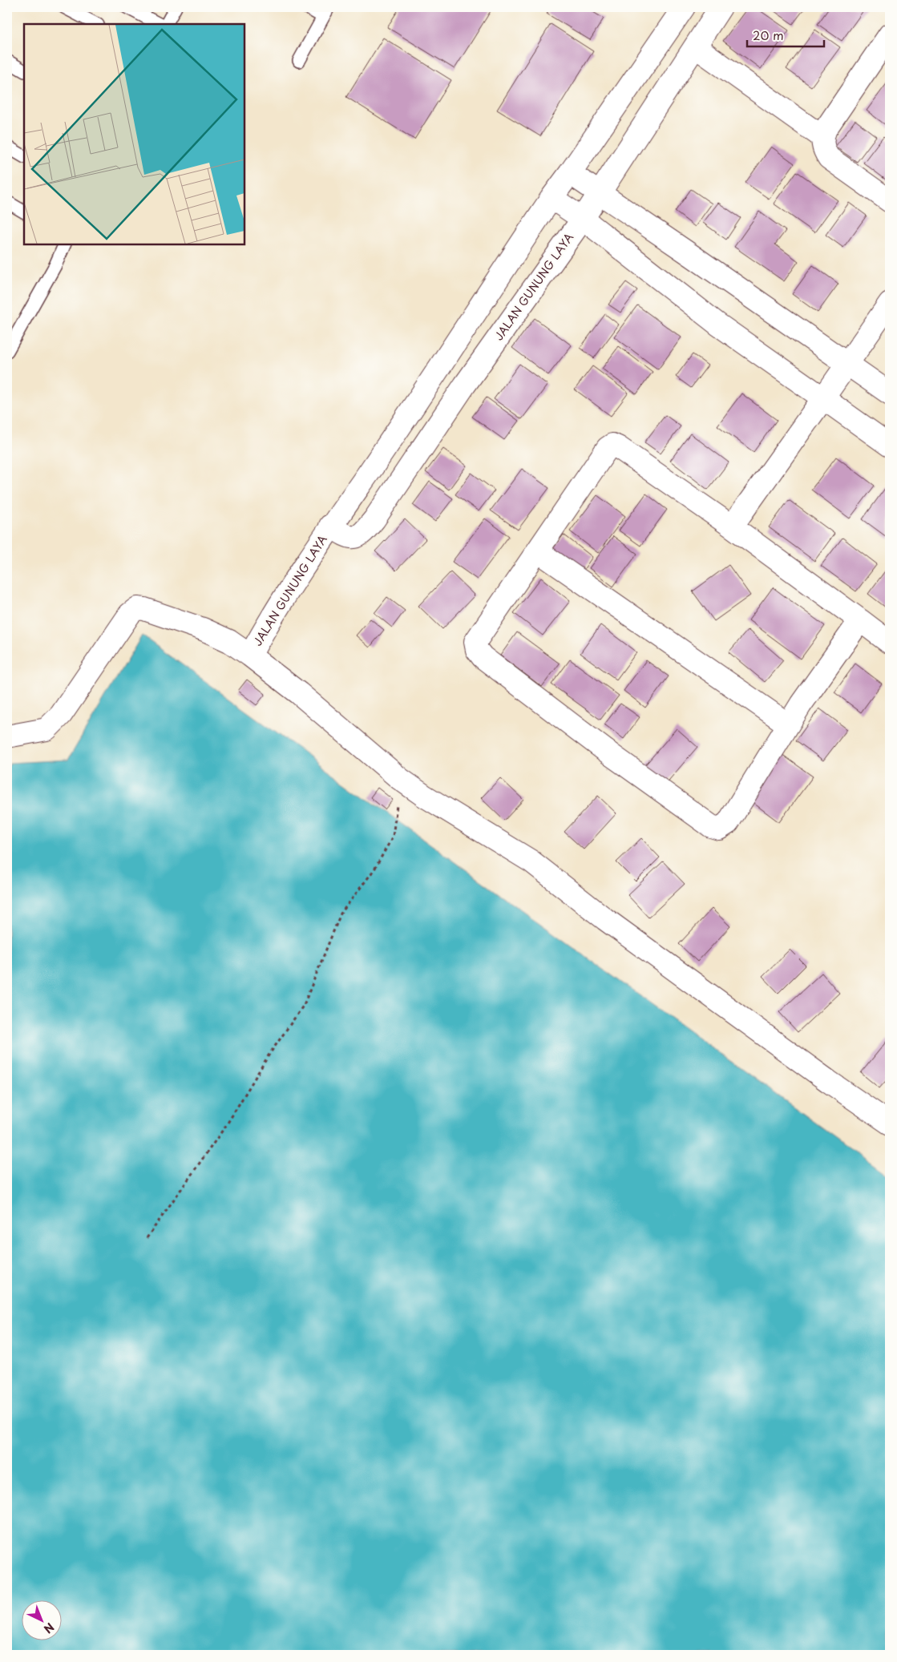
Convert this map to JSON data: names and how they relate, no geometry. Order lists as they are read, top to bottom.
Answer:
{
  "streets": {
    "street": ["JALAN GUNUNG LAYA"]
  },
  "scale_bar": "20 m",
  "north": "bottom right"
}
